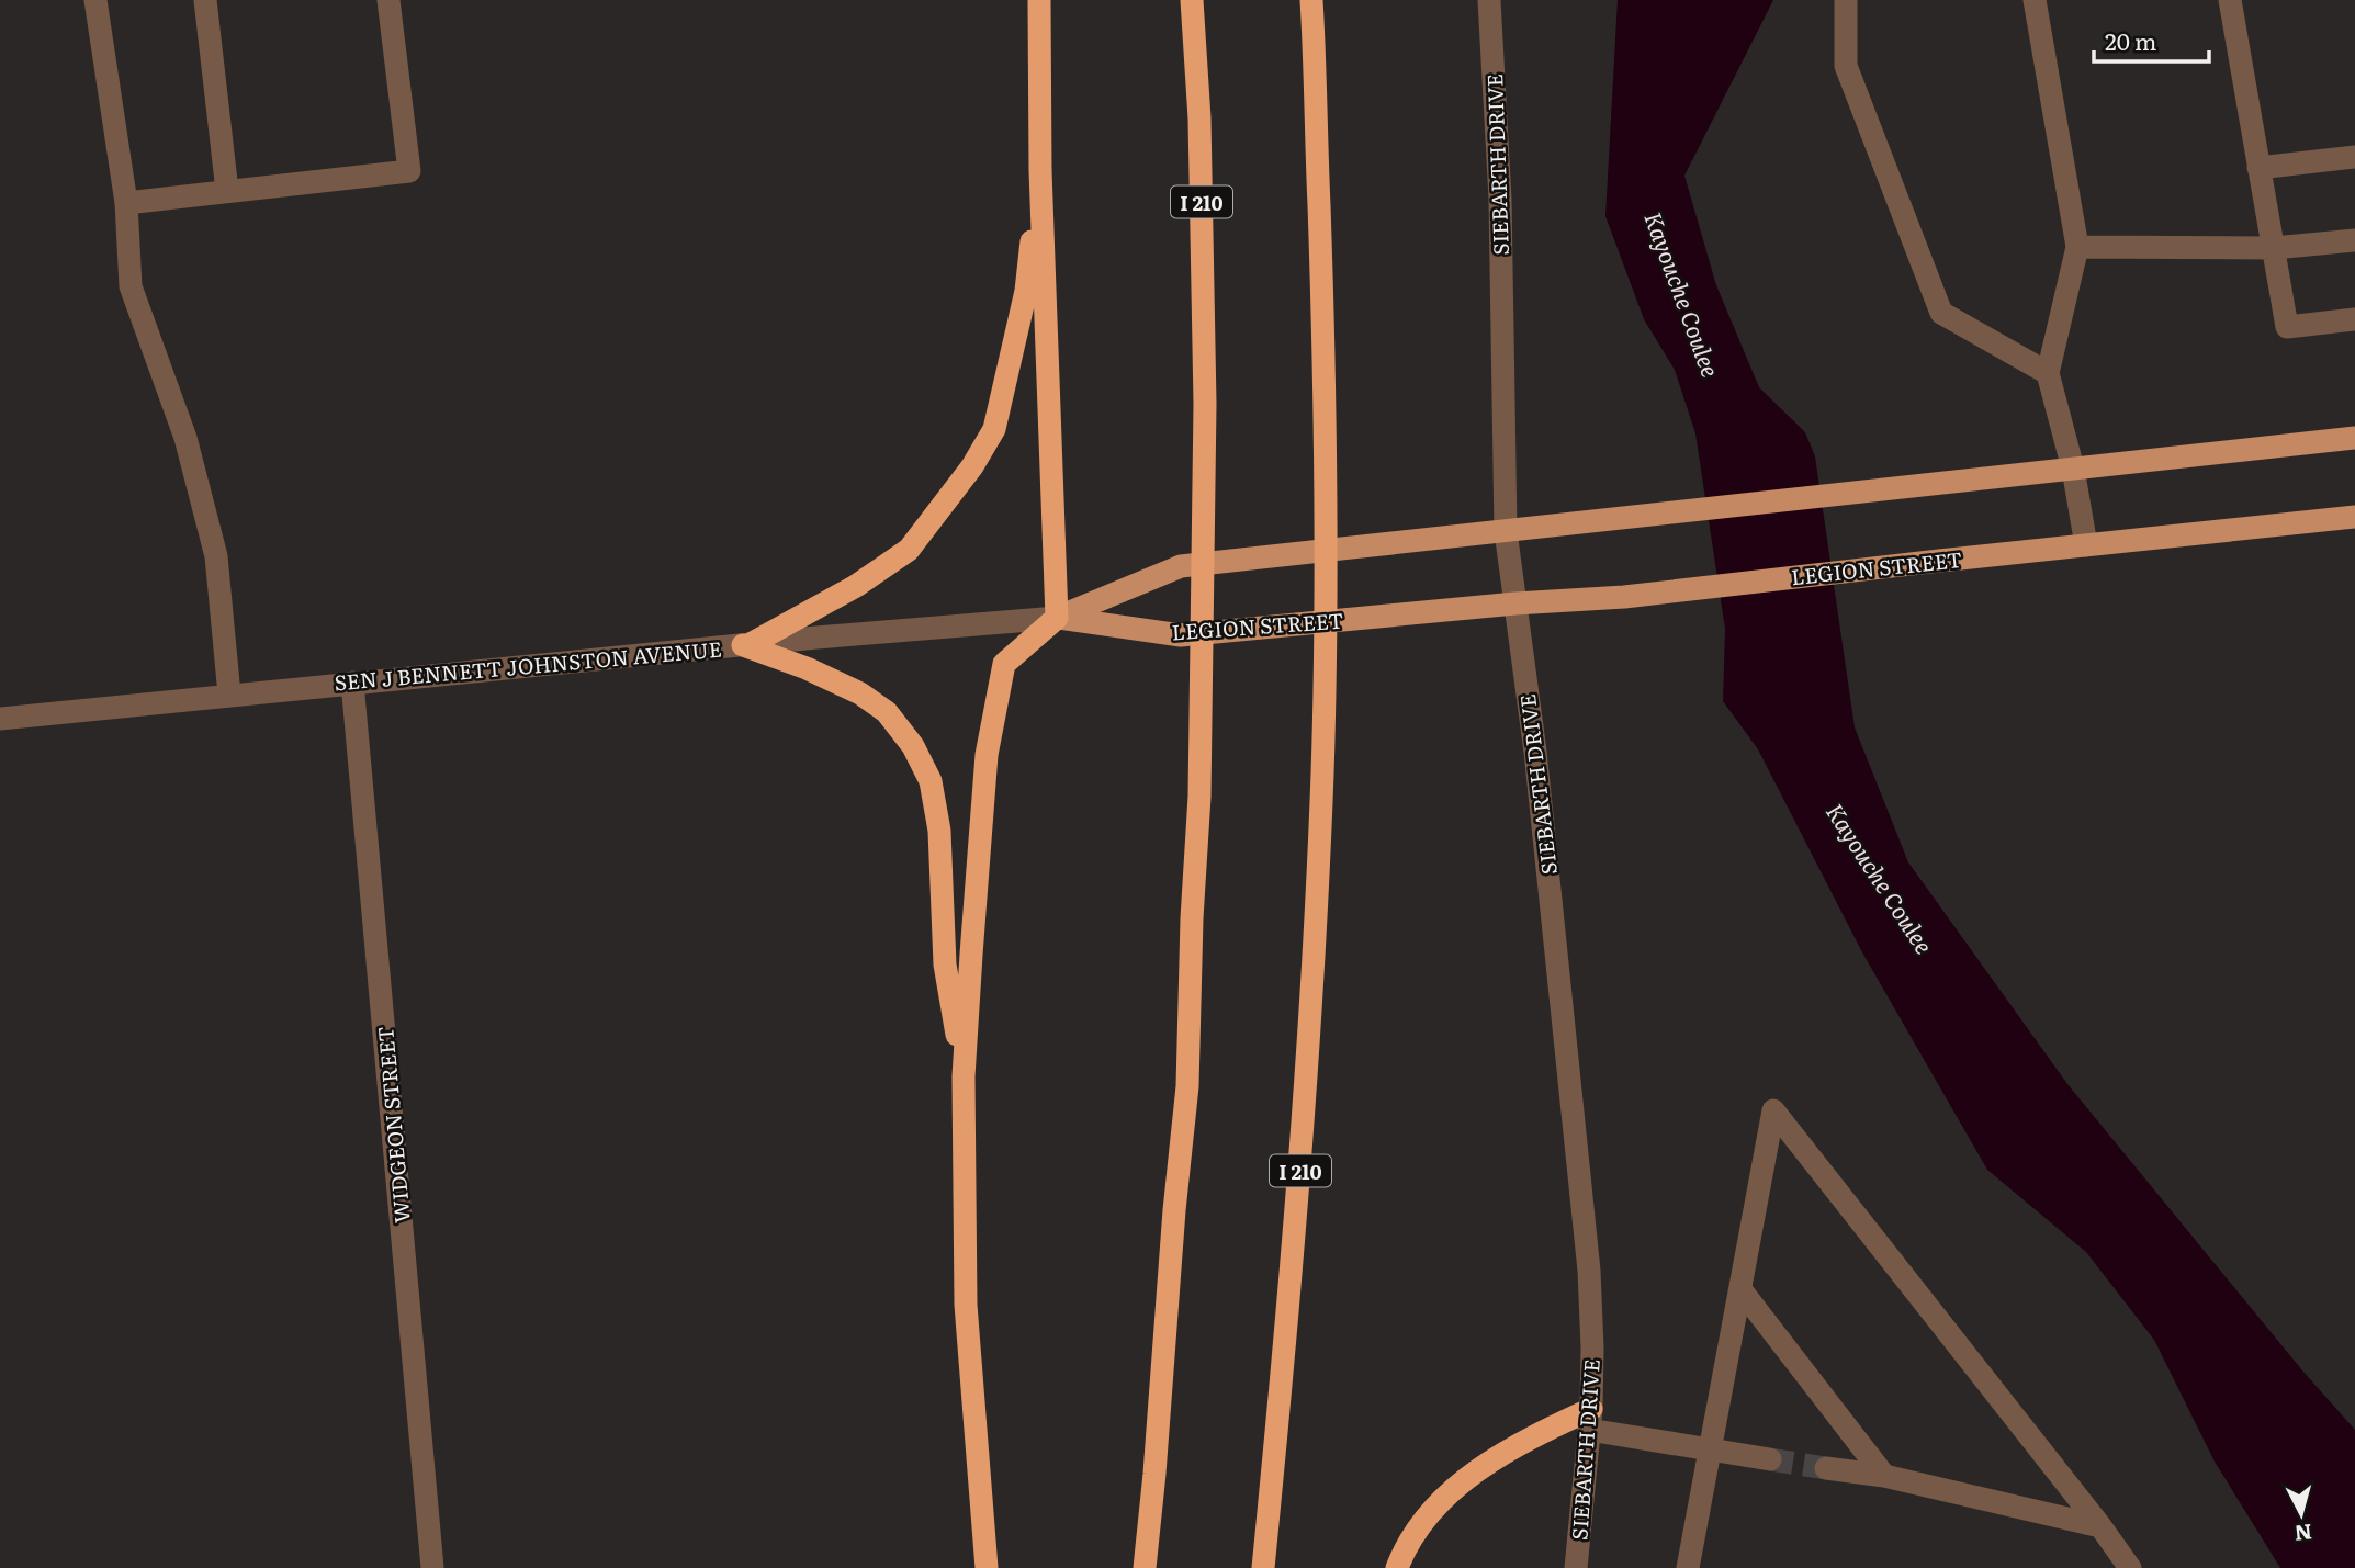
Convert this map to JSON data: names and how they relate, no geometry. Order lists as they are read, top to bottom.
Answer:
{
  "streets": {
    "highway": ["I 210"],
    "main road": ["LEGION STREET"],
    "street": ["SIEBARTH DRIVE", "SEN J BENNETT JOHNSTON AVENUE", "WIDGEON STREET"]
  },
  "crossings": [
    ["SIEBARTH DRIVE", "LEGION STREET"],
    ["LEGION STREET", "SEN J BENNETT JOHNSTON AVENUE"],
    ["SEN J BENNETT JOHNSTON AVENUE", "WIDGEON STREET"]
  ],
  "water": ["Kayouche Coulee"],
  "scale_bar": "20 m",
  "north": "bottom"
}
